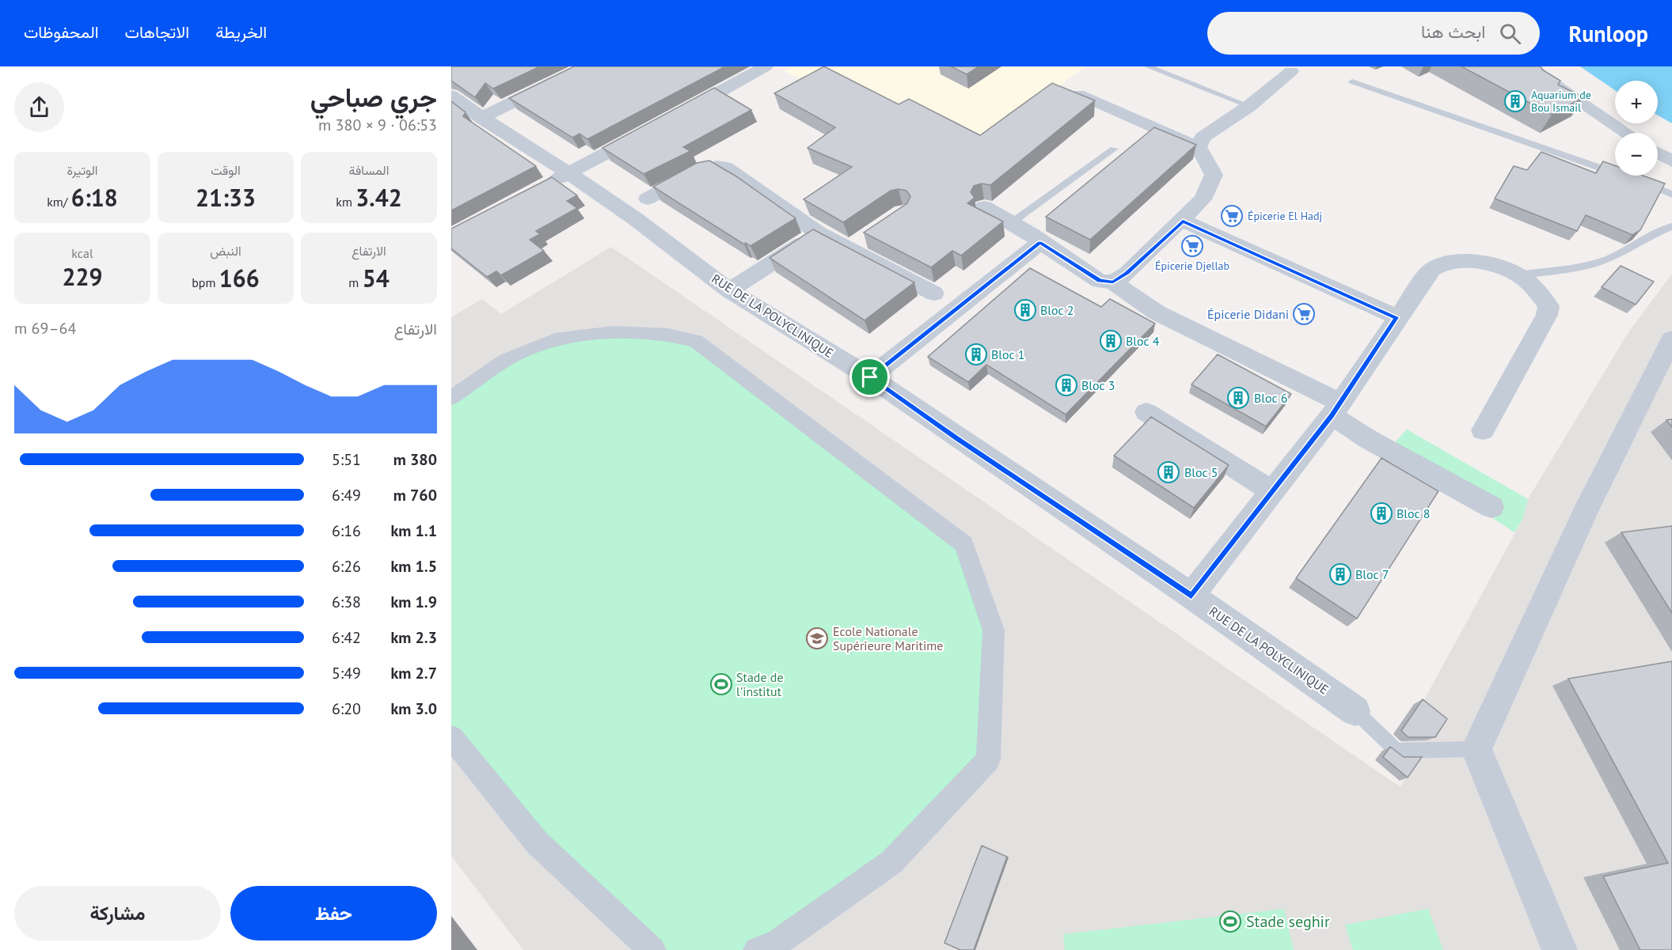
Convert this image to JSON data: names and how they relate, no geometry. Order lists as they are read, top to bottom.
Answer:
{
  "streets": {
    "street": ["RUE DE LA POLYCLINIQUE"]
  },
  "places": {
    "building": [
      "Aquarium de Bou Ismail",
      "Bloc 2",
      "Bloc 4",
      "Bloc 1",
      "Bloc 3",
      "Bloc 6",
      "Bloc 5",
      "Bloc 8",
      "Bloc 7"
    ],
    "supermarket": ["Épicerie El Hadj", "Épicerie Djellab", "Épicerie Didani"],
    "school or university": ["Ecole Nationale Supérieure Maritime"],
    "sports": ["Stade de l'institut", "Stade seghir"]
  },
  "page": {
    "header": "Runloop",
    "search": "ابحث هنا",
    "nav": ["الخريطة", "الاتجاهات", "المحفوظات"],
    "heading": ["جري صباحي", "06:53 · 9 × 380 m"],
    "map_buttons": ["+", "−"],
    "stats": [
      ["المسافة", "3.42 km"],
      ["الوقت", "21:33"],
      ["الوتيرة", "6:18 /km"],
      ["الارتفاع", "54 m"],
      ["النبض", "166 bpm"],
      ["kcal", "229"]
    ],
    "chart": ["الارتفاع", "64–69 m"],
    "list": [
      {
        "name": "380 m",
        "note": "5:51"
      },
      {
        "name": "760 m",
        "note": "6:49"
      },
      {
        "name": "1.1 km",
        "note": "6:16"
      },
      {
        "name": "1.5 km",
        "note": "6:26"
      },
      {
        "name": "1.9 km",
        "note": "6:38"
      },
      {
        "name": "2.3 km",
        "note": "6:42"
      },
      {
        "name": "2.7 km",
        "note": "5:49"
      },
      {
        "name": "3.0 km",
        "note": "6:20"
      }
    ],
    "buttons": ["حفظ", "مشاركة"]
  }
}
